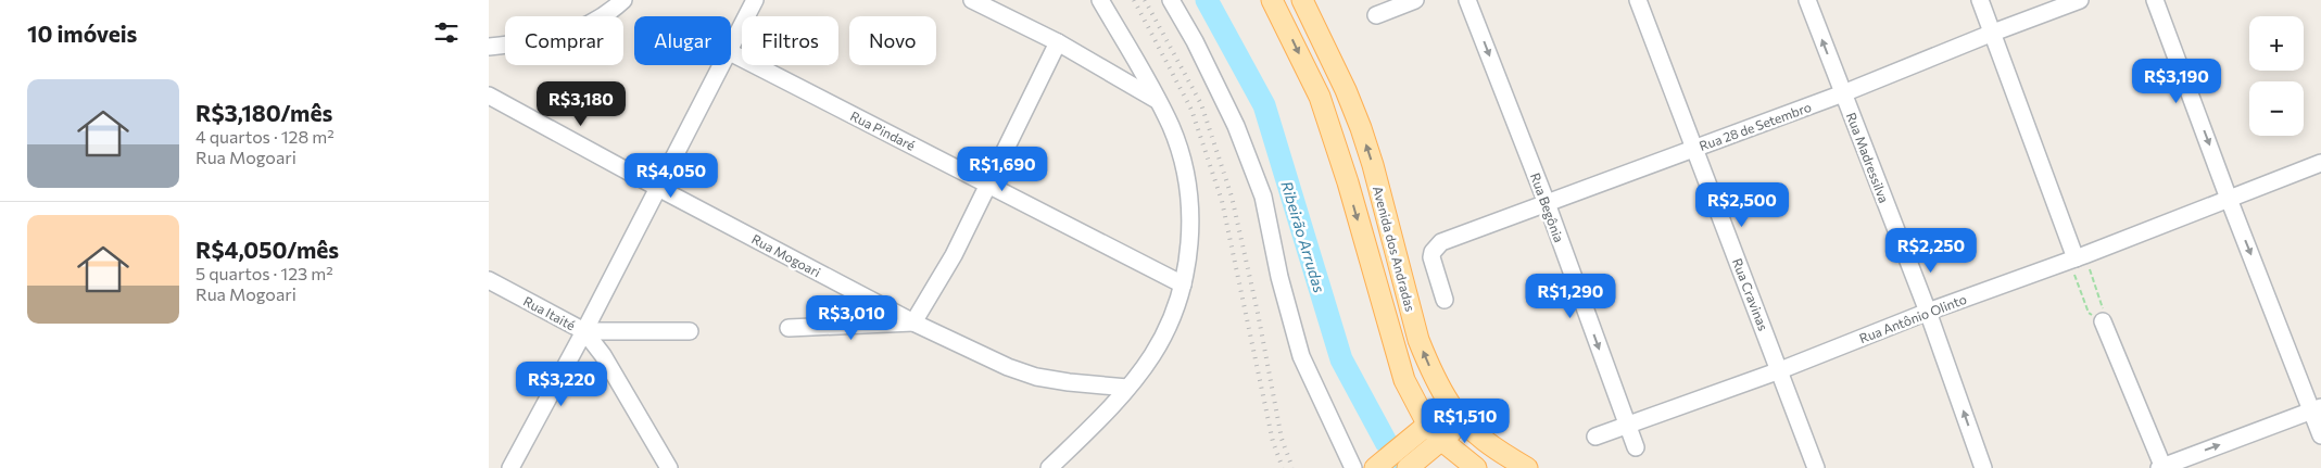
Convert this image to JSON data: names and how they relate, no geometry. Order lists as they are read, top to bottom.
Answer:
{
  "streets": {
    "main road": ["Avenida dos Andradas"],
    "street": [
      "Rua 28 de Setembro",
      "Rua Pindaré",
      "Rua Madressilva",
      "Rua Begônia",
      "Rua Mogoari",
      "Rua Cravinas",
      "Rua Itaité",
      "Rua Antônio Olinto"
    ]
  },
  "crossings": [
    ["Rua 28 de Setembro", "Rua Madressilva"],
    ["Rua 28 de Setembro", "Rua Begônia"],
    ["Rua 28 de Setembro", "Rua Cravinas"],
    ["Rua Madressilva", "Rua Antônio Olinto"],
    ["Rua Begônia", "Rua Antônio Olinto"],
    ["Rua Cravinas", "Rua Antônio Olinto"]
  ],
  "one_way": ["Rua Madressilva", "Rua Begônia"],
  "water": ["Ribeirão Arrudas"],
  "page": {
    "heading": "10 imóveis",
    "map_buttons": ["+", "−"],
    "chip": [
      "Comprar",
      "Alugar",
      "Filtros",
      "Novo"
    ],
    "price": [
      "R$3,190",
      "R$3,180",
      "R$1,690",
      "R$4,050",
      "R$2,500",
      "R$2,250",
      "R$1,290",
      "R$3,010",
      "R$3,220",
      "R$1,510"
    ],
    "list": [
      {
        "name": "R$3,180/mês",
        "note": "4 quartos · 128 m² · Rua Mogoari"
      },
      {
        "name": "R$4,050/mês",
        "note": "5 quartos · 123 m² · Rua Mogoari"
      }
    ]
  }
}
